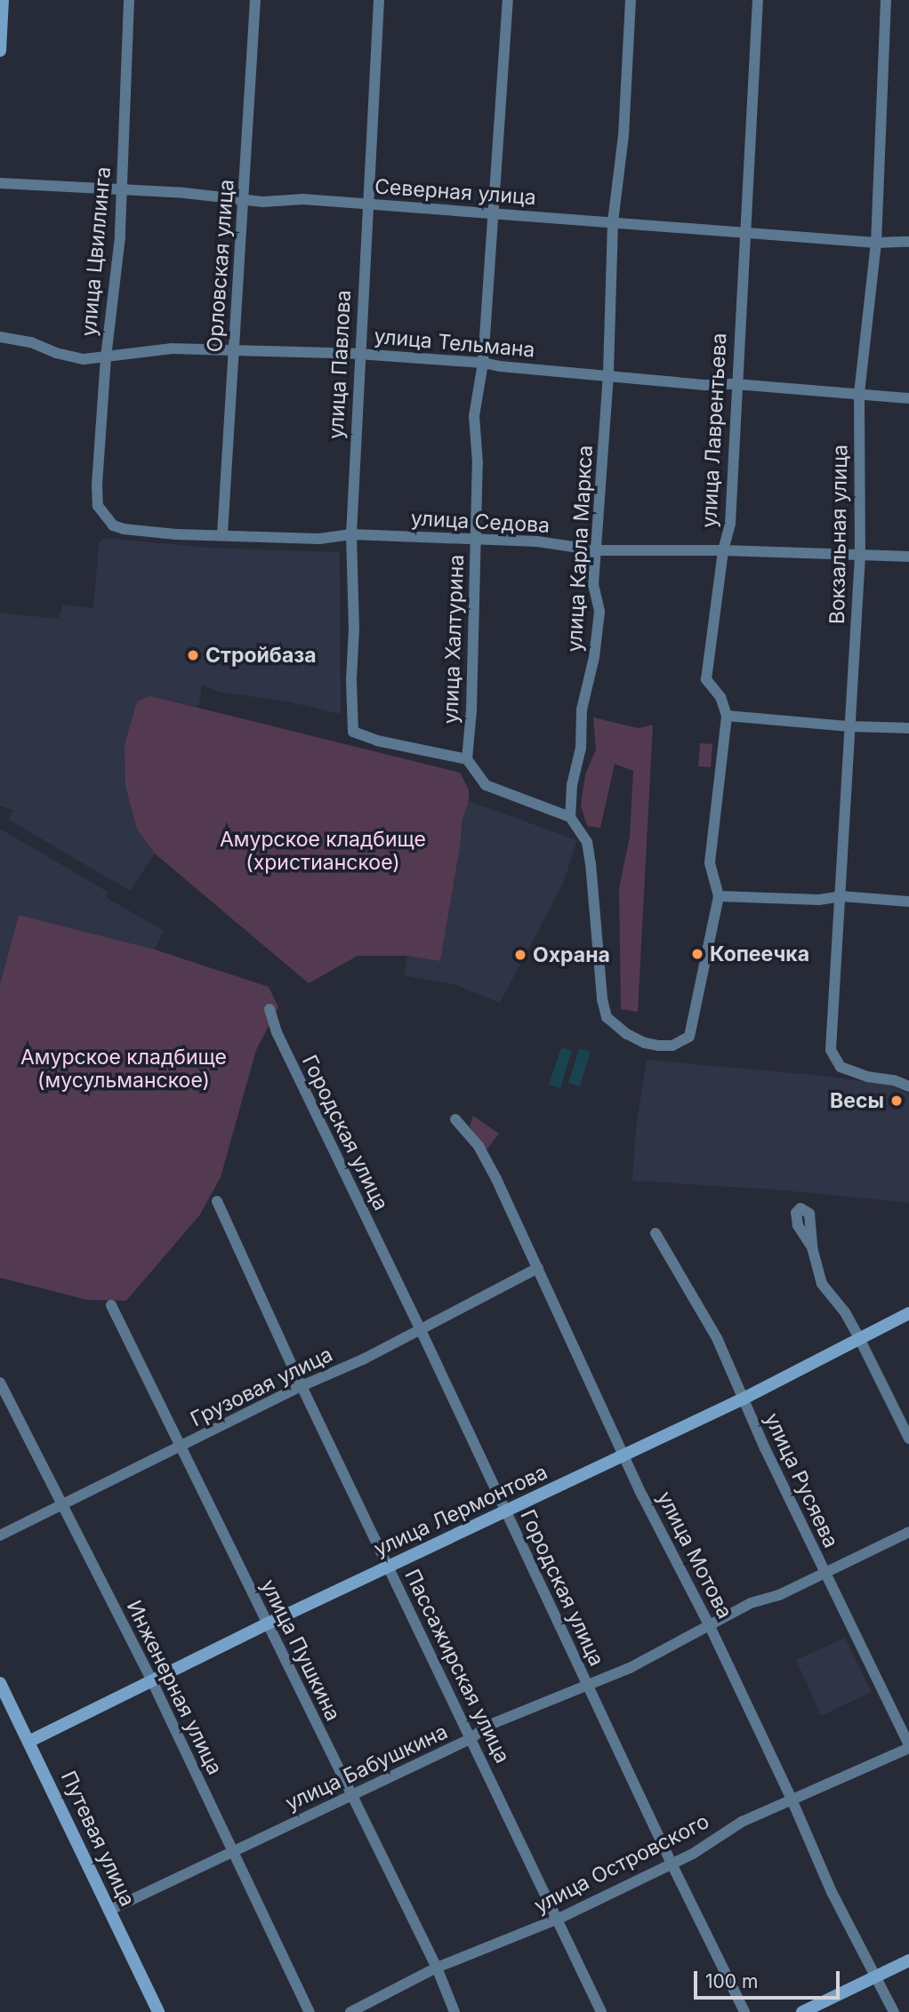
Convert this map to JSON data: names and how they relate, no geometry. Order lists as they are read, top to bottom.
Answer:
{
  "streets": {
    "street": [
      "Северная улица",
      "улица Цвиллинга",
      "Орловская улица",
      "улица Тельмана",
      "улица Павлова",
      "улица Лаврентьева",
      "улица Седова",
      "Вокзальная улица",
      "улица Карла Маркса",
      "улица Халтурина",
      "Городская улица",
      "Грузовая улица",
      "улица Русяева",
      "улица Лермонтова",
      "улица Мотова",
      "улица Пушкина",
      "Пассажирская улица",
      "Инженерная улица",
      "улица Бабушкина",
      "Путевая улица",
      "улица Островского"
    ]
  },
  "crossings": [
    ["Северная улица", "улица Цвиллинга"],
    ["Северная улица", "Орловская улица"],
    ["Северная улица", "улица Павлова"],
    ["Северная улица", "улица Лаврентьева"],
    ["Северная улица", "Вокзальная улица"],
    ["Северная улица", "улица Карла Маркса"],
    ["Северная улица", "улица Халтурина"],
    ["улица Цвиллинга", "улица Тельмана"],
    ["улица Цвиллинга", "улица Седова"],
    ["Орловская улица", "улица Тельмана"],
    ["Орловская улица", "улица Седова"],
    ["улица Тельмана", "улица Павлова"],
    ["улица Тельмана", "улица Лаврентьева"],
    ["улица Тельмана", "Вокзальная улица"],
    ["улица Тельмана", "улица Карла Маркса"],
    ["улица Тельмана", "улица Халтурина"],
    ["улица Павлова", "улица Седова"],
    ["улица Павлова", "улица Халтурина"],
    ["улица Лаврентьева", "улица Седова"],
    ["улица Седова", "Вокзальная улица"],
    ["улица Седова", "улица Карла Маркса"],
    ["улица Седова", "улица Халтурина"],
    ["Городская улица", "Грузовая улица"],
    ["Городская улица", "улица Лермонтова"],
    ["Городская улица", "улица Бабушкина"],
    ["Городская улица", "улица Островского"],
    ["Грузовая улица", "улица Мотова"],
    ["Грузовая улица", "улица Пушкина"],
    ["Грузовая улица", "Пассажирская улица"],
    ["Грузовая улица", "Инженерная улица"],
    ["улица Русяева", "улица Лермонтова"],
    ["улица Русяева", "улица Бабушкина"],
    ["улица Русяева", "улица Островского"],
    ["улица Лермонтова", "улица Мотова"],
    ["улица Лермонтова", "улица Пушкина"],
    ["улица Лермонтова", "Пассажирская улица"],
    ["улица Лермонтова", "Инженерная улица"],
    ["улица Лермонтова", "Путевая улица"],
    ["улица Мотова", "улица Бабушкина"],
    ["улица Мотова", "улица Островского"],
    ["улица Пушкина", "улица Бабушкина"],
    ["улица Пушкина", "улица Островского"],
    ["Пассажирская улица", "улица Бабушкина"],
    ["Пассажирская улица", "улица Островского"],
    ["Инженерная улица", "улица Бабушкина"],
    ["улица Бабушкина", "Путевая улица"]
  ],
  "parks": ["Амурское кладбище (христианское)", "Амурское кладбище (мусульманское)"],
  "places": [
    "Стройбаза",
    "Копеечка",
    "Охрана",
    "Весы"
  ],
  "scale_bar": "100 m"
}
